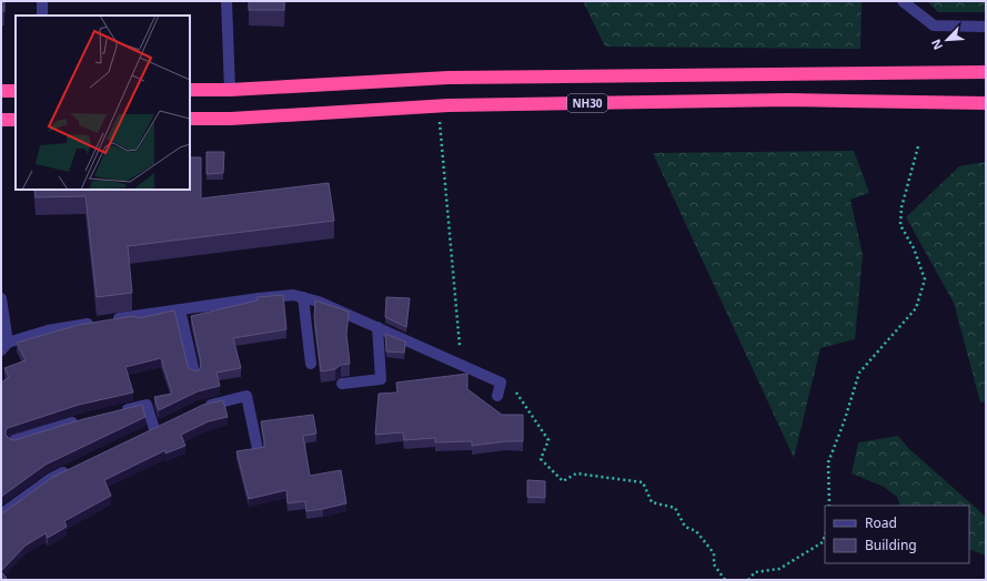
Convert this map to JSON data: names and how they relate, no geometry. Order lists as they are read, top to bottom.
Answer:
{
  "streets": {
    "highway": ["NH30"]
  },
  "legend": ["Road", "Building"],
  "north": "bottom left"
}
